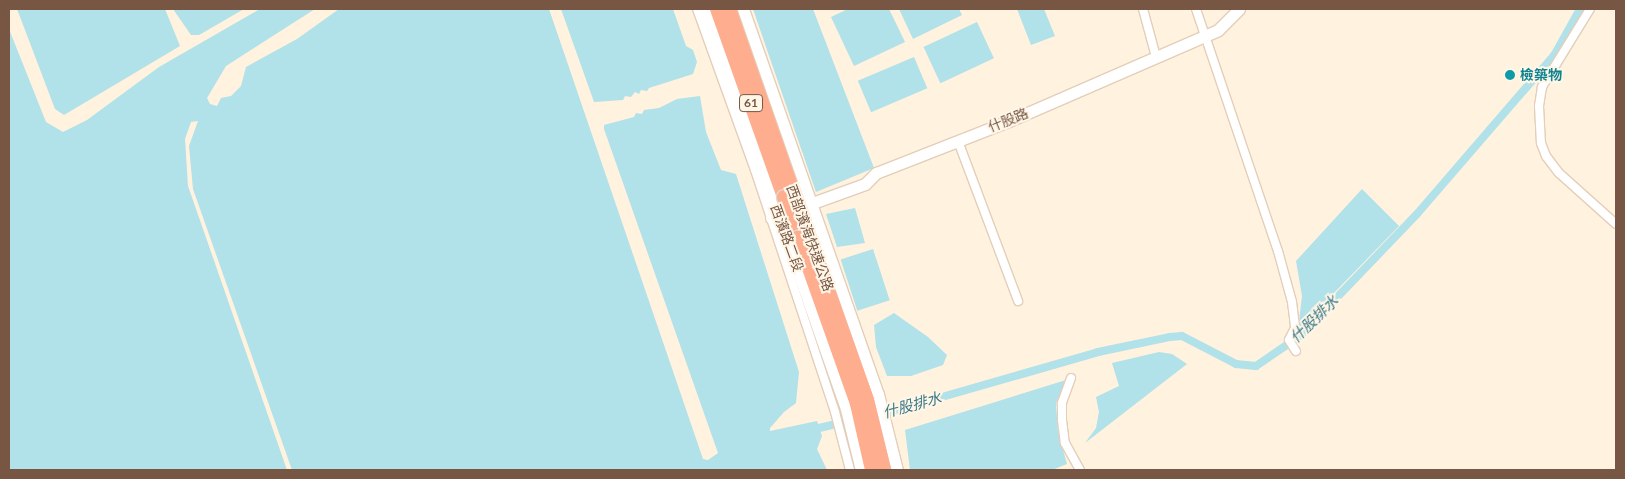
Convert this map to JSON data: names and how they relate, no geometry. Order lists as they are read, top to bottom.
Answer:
{
  "streets": {
    "highway": ["61", "西部濱海快速公路"],
    "street": ["什股路", "西濱路二段"]
  },
  "crossings": [
    ["什股路", "西濱路二段"],
    ["西濱路二段", "西部濱海快速公路"]
  ],
  "water": ["什股排水"],
  "places": ["檢築物"]
}
